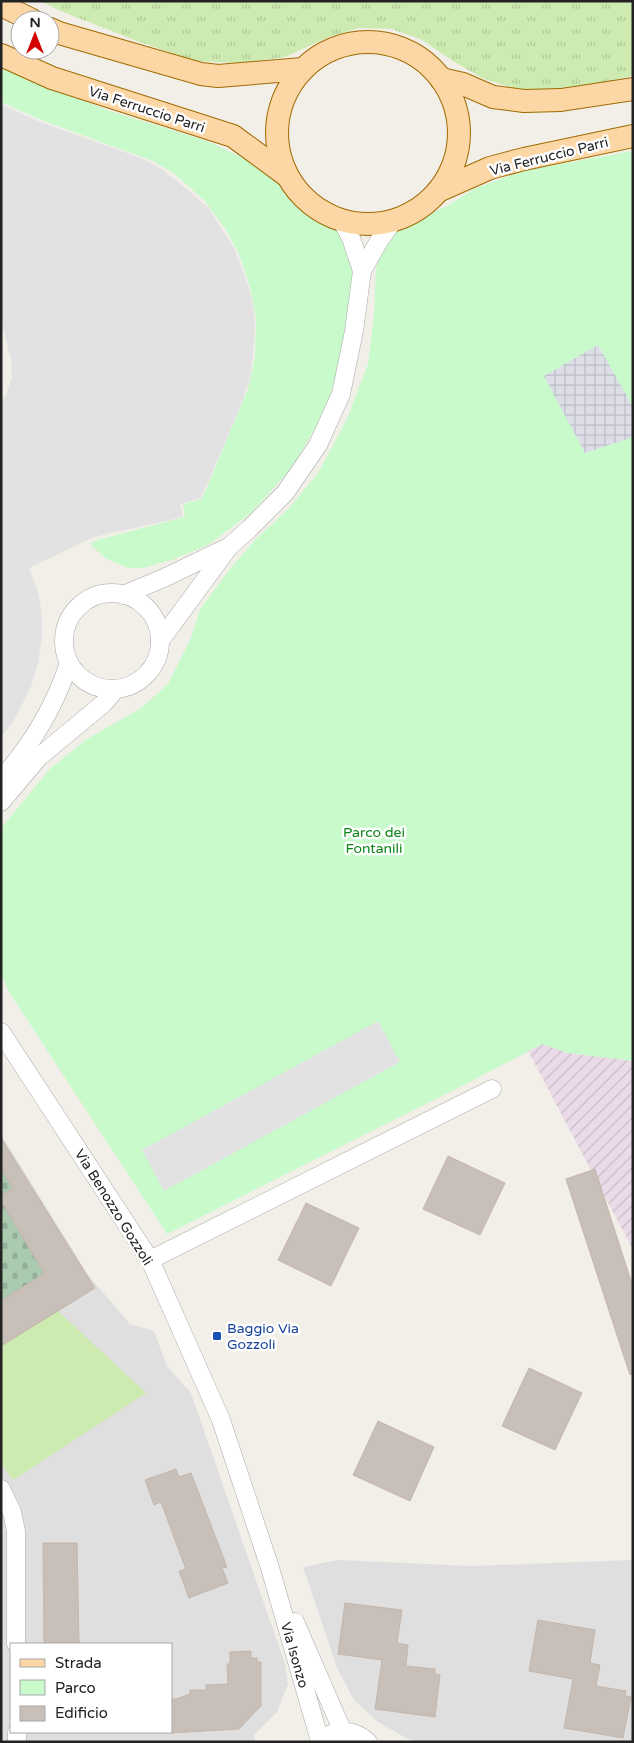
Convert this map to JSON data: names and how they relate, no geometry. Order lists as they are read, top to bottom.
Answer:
{
  "streets": {
    "main road": ["Via Ferruccio Parri"],
    "street": ["Via Benozzo Gozzoli", "Via Isonzo"]
  },
  "crossings": [
    ["Via Benozzo Gozzoli", "Via Isonzo"]
  ],
  "parks": ["Parco dei Fontanili"],
  "places": {
    "transit": ["Baggio Via Gozzoli"]
  },
  "legend": ["Strada", "Parco", "Edificio"],
  "north": "top"
}
